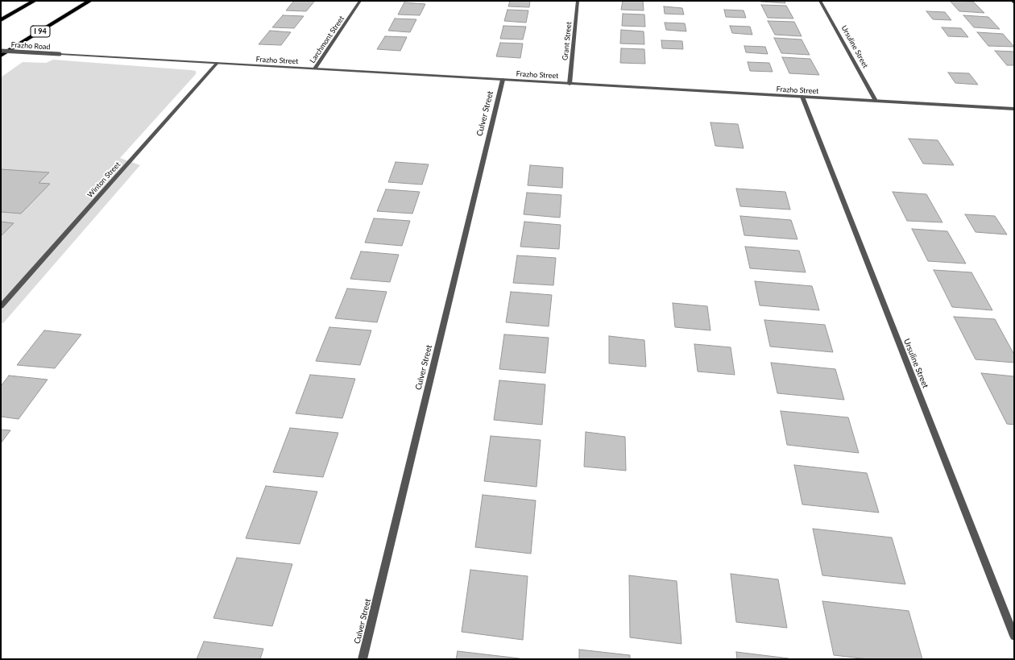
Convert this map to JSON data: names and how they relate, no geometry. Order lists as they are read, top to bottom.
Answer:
{
  "streets": {
    "highway": ["I 94"],
    "street": [
      "Larchmont Street",
      "Grant Street",
      "Frazho Road",
      "Ursuline Street",
      "Frazho Street",
      "Culver Street",
      "Winton Street"
    ]
  },
  "crossings": [
    ["Larchmont Street", "Frazho Street"],
    ["Grant Street", "Frazho Street"],
    ["Frazho Road", "Frazho Street"],
    ["Ursuline Street", "Frazho Street"],
    ["Frazho Street", "Culver Street"],
    ["Frazho Street", "Winton Street"]
  ]
}
